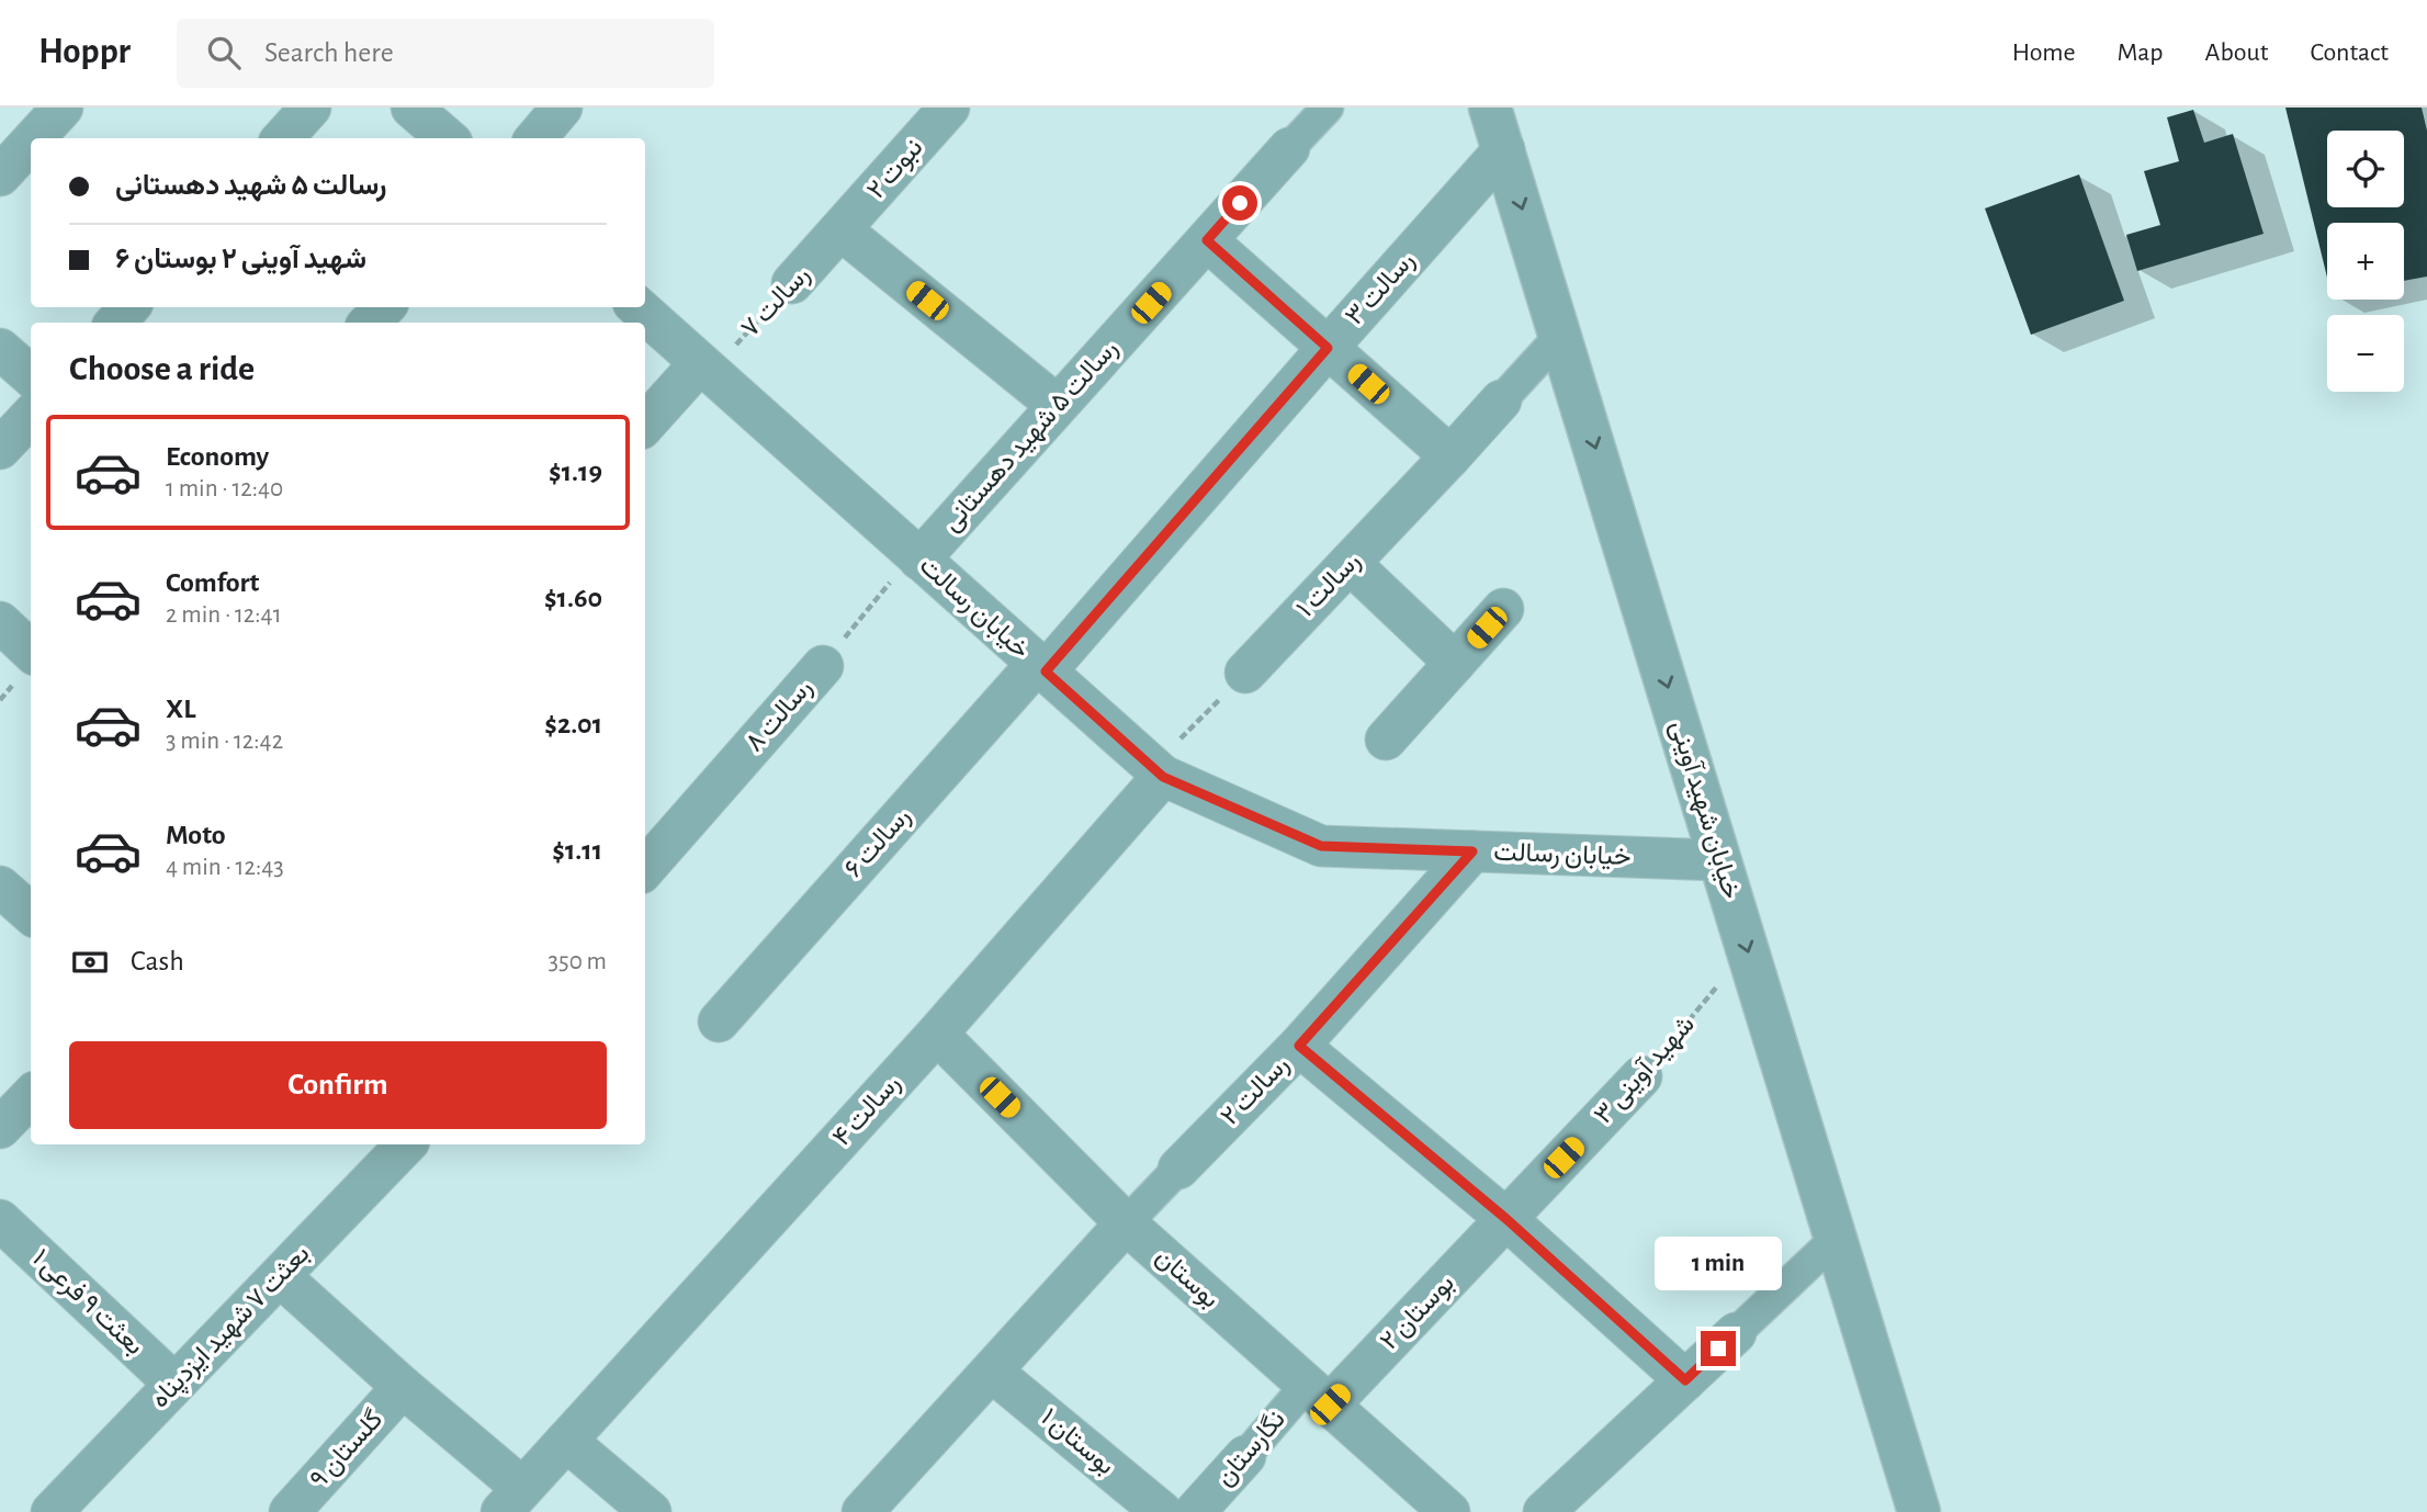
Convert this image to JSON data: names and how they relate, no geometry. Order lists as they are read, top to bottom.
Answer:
{
  "streets": {
    "street": [
      "نبوت ۲",
      "رسالت ۳",
      "رسالت ۷",
      "رسالت ۵ شهید دهستانی",
      "رسالت ۱",
      "خیابان رسالت",
      "رسالت ۸",
      "خیابان شهید آوینی",
      "رسالت ۶",
      "شهید آوینی ۳",
      "رسالت ۲",
      "رسالت ۴",
      "بوستان",
      "بعثت ۹ فرعی ۱",
      "بوستان ۲",
      "بعثت ۷ شهید ایزدپناه",
      "بوستان ۱",
      "نگارستان",
      "گلستان ۹"
    ]
  },
  "crossings": [
    ["نبوت ۲", "رسالت ۷"],
    ["رسالت ۳", "خیابان رسالت"],
    ["رسالت ۳", "خیابان شهید آوینی"],
    ["رسالت ۳", "رسالت ۶"],
    ["رسالت ۷", "خیابان رسالت"],
    ["رسالت ۵ شهید دهستانی", "خیابان رسالت"],
    ["رسالت ۵ شهید دهستانی", "رسالت ۸"],
    ["خیابان رسالت", "رسالت ۸"],
    ["خیابان رسالت", "خیابان شهید آوینی"],
    ["خیابان رسالت", "رسالت ۶"],
    ["خیابان رسالت", "رسالت ۲"],
    ["خیابان رسالت", "رسالت ۴"],
    ["خیابان شهید آوینی", "شهید آوینی ۳"],
    ["شهید آوینی ۳", "بوستان ۲"],
    ["رسالت ۲", "بوستان"],
    ["رسالت ۴", "بوستان"],
    ["بوستان", "بوستان ۲"],
    ["بوستان", "نگارستان"],
    ["بعثت ۹ فرعی ۱", "بعثت ۷ شهید ایزدپناه"],
    ["بوستان ۲", "نگارستان"]
  ],
  "one_way": ["خیابان شهید آوینی"],
  "page": {
    "header": "Hoppr",
    "search": "Search here",
    "nav": [
      "Home",
      "Map",
      "About",
      "Contact"
    ],
    "map_buttons": ["+", "−"],
    "banner": ["رسالت ۵ شهید دهستانی", "شهید آوینی ۲ بوستان ۶"],
    "heading": "Choose a ride",
    "list": [
      {
        "name": "Economy",
        "note": "1 min · 12:40",
        "value": "$1.19"
      },
      {
        "name": "Comfort",
        "note": "2 min · 12:41",
        "value": "$1.60"
      },
      {
        "name": "XL",
        "note": "3 min · 12:42",
        "value": "$2.01"
      },
      {
        "name": "Moto",
        "note": "4 min · 12:43",
        "value": "$1.11"
      }
    ],
    "pay": ["Cash", "350 m"],
    "buttons": "Confirm",
    "bubble": "1 min"
  }
}
